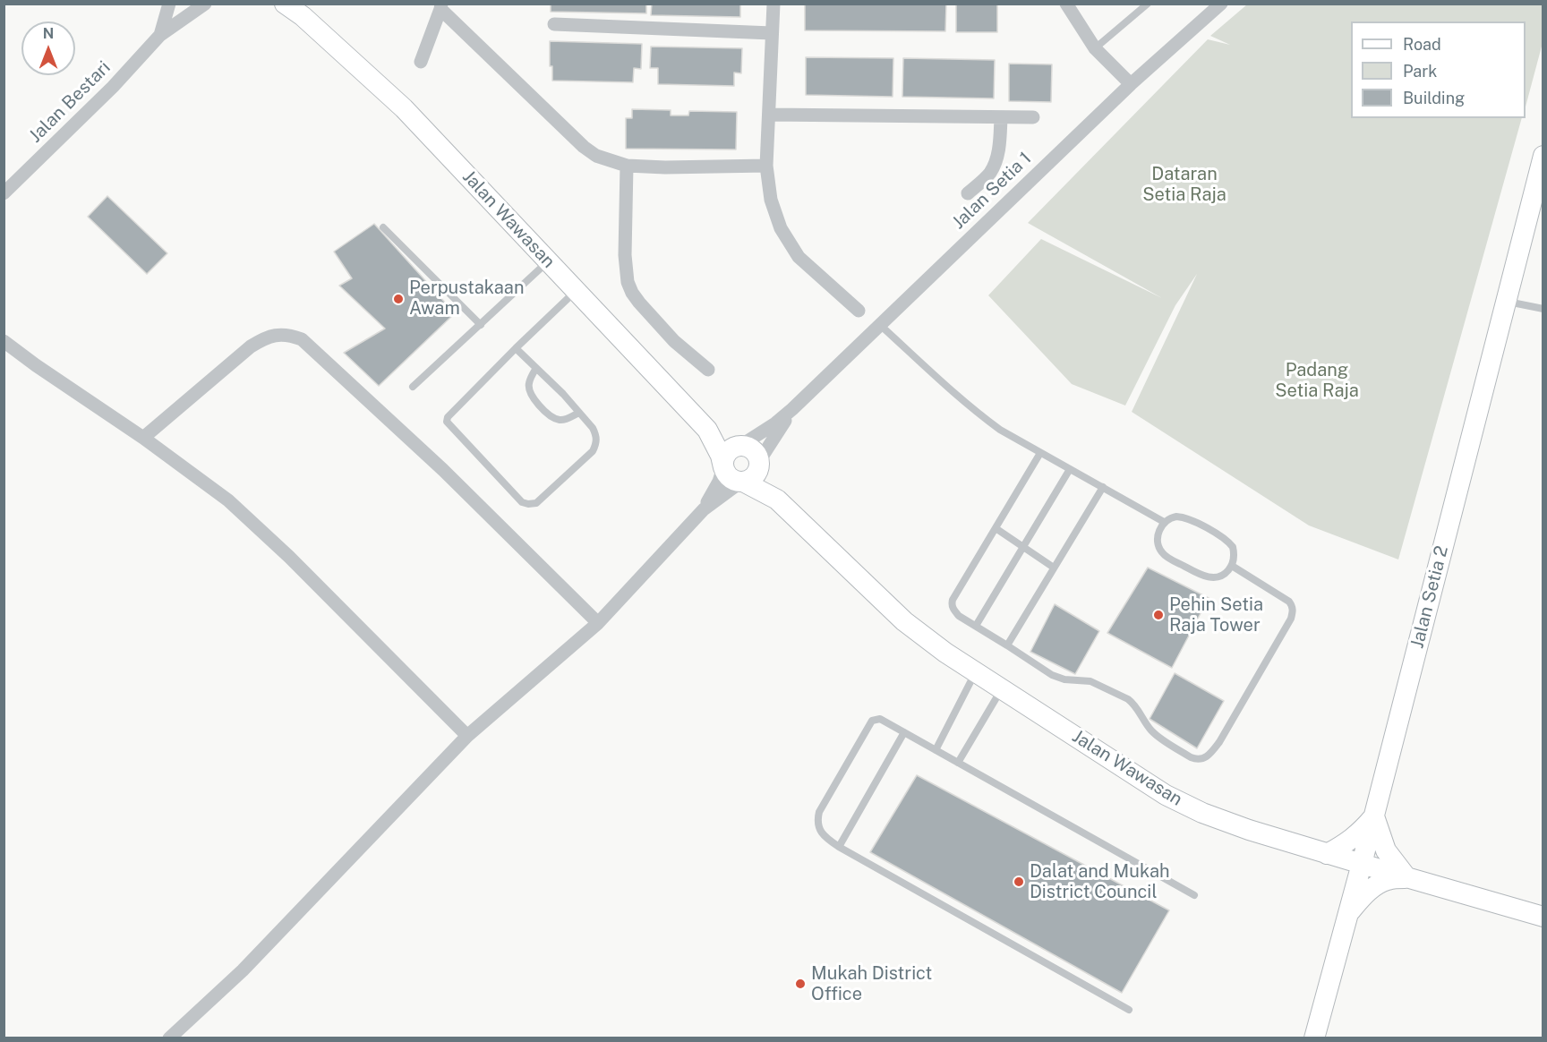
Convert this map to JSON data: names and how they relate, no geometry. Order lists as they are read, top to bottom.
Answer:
{
  "streets": {
    "street": [
      "Jalan Bestari",
      "Jalan Setia 1",
      "Jalan Wawasan",
      "Jalan Setia 2"
    ]
  },
  "crossings": [
    ["Jalan Setia 1", "Jalan Wawasan"],
    ["Jalan Wawasan", "Jalan Setia 2"]
  ],
  "parks": ["Dataran Setia Raja", "Padang Setia Raja"],
  "places": [
    "Perpustakaan Awam",
    "Pehin Setia Raja Tower",
    "Dalat and Mukah District Council",
    "Mukah District Office"
  ],
  "legend": ["Road", "Park", "Building"],
  "north": "top"
}
